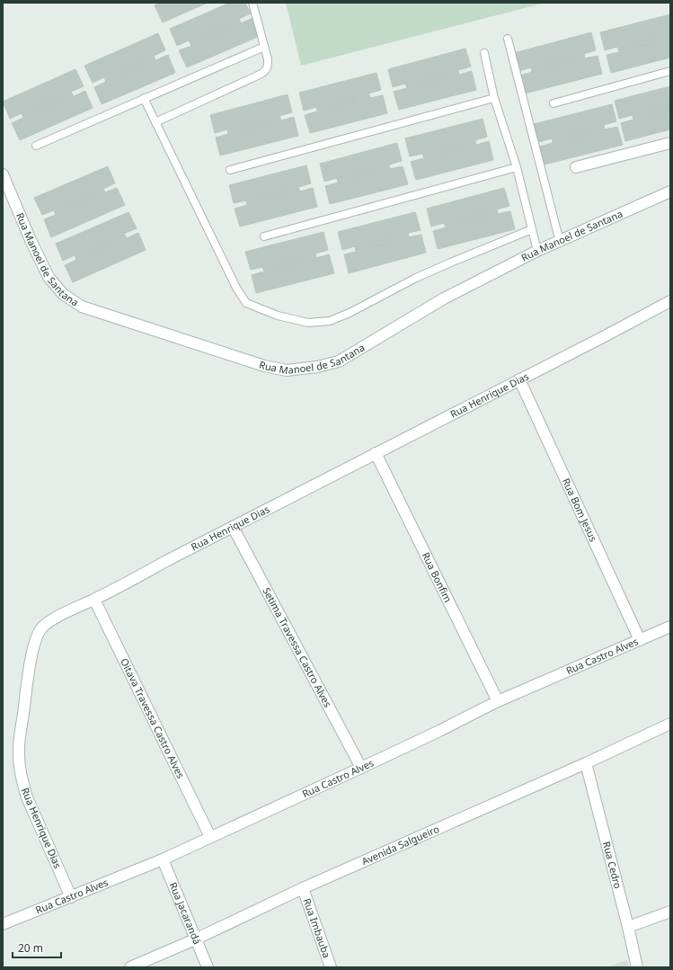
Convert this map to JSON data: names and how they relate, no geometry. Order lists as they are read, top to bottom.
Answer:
{
  "streets": {
    "street": [
      "Rua Manoel de Santana",
      "Rua Henrique Dias",
      "Rua Bom Jesus",
      "Rua Bonfim",
      "Setima Travessa Castro Alves",
      "Rua Castro Alves",
      "Oitava Travessa Castro Alves",
      "Avenida Salgueiro",
      "Rua Cedro",
      "Rua Jacarandá",
      "Rua Imbauba"
    ]
  },
  "crossings": [
    ["Rua Henrique Dias", "Rua Bom Jesus"],
    ["Rua Henrique Dias", "Rua Bonfim"],
    ["Rua Henrique Dias", "Setima Travessa Castro Alves"],
    ["Rua Henrique Dias", "Rua Castro Alves"],
    ["Rua Henrique Dias", "Oitava Travessa Castro Alves"],
    ["Rua Bom Jesus", "Rua Castro Alves"],
    ["Rua Bonfim", "Rua Castro Alves"],
    ["Setima Travessa Castro Alves", "Rua Castro Alves"],
    ["Rua Castro Alves", "Oitava Travessa Castro Alves"],
    ["Rua Castro Alves", "Rua Jacarandá"],
    ["Avenida Salgueiro", "Rua Cedro"],
    ["Avenida Salgueiro", "Rua Jacarandá"],
    ["Avenida Salgueiro", "Rua Imbauba"]
  ],
  "scale_bar": "20 m"
}
